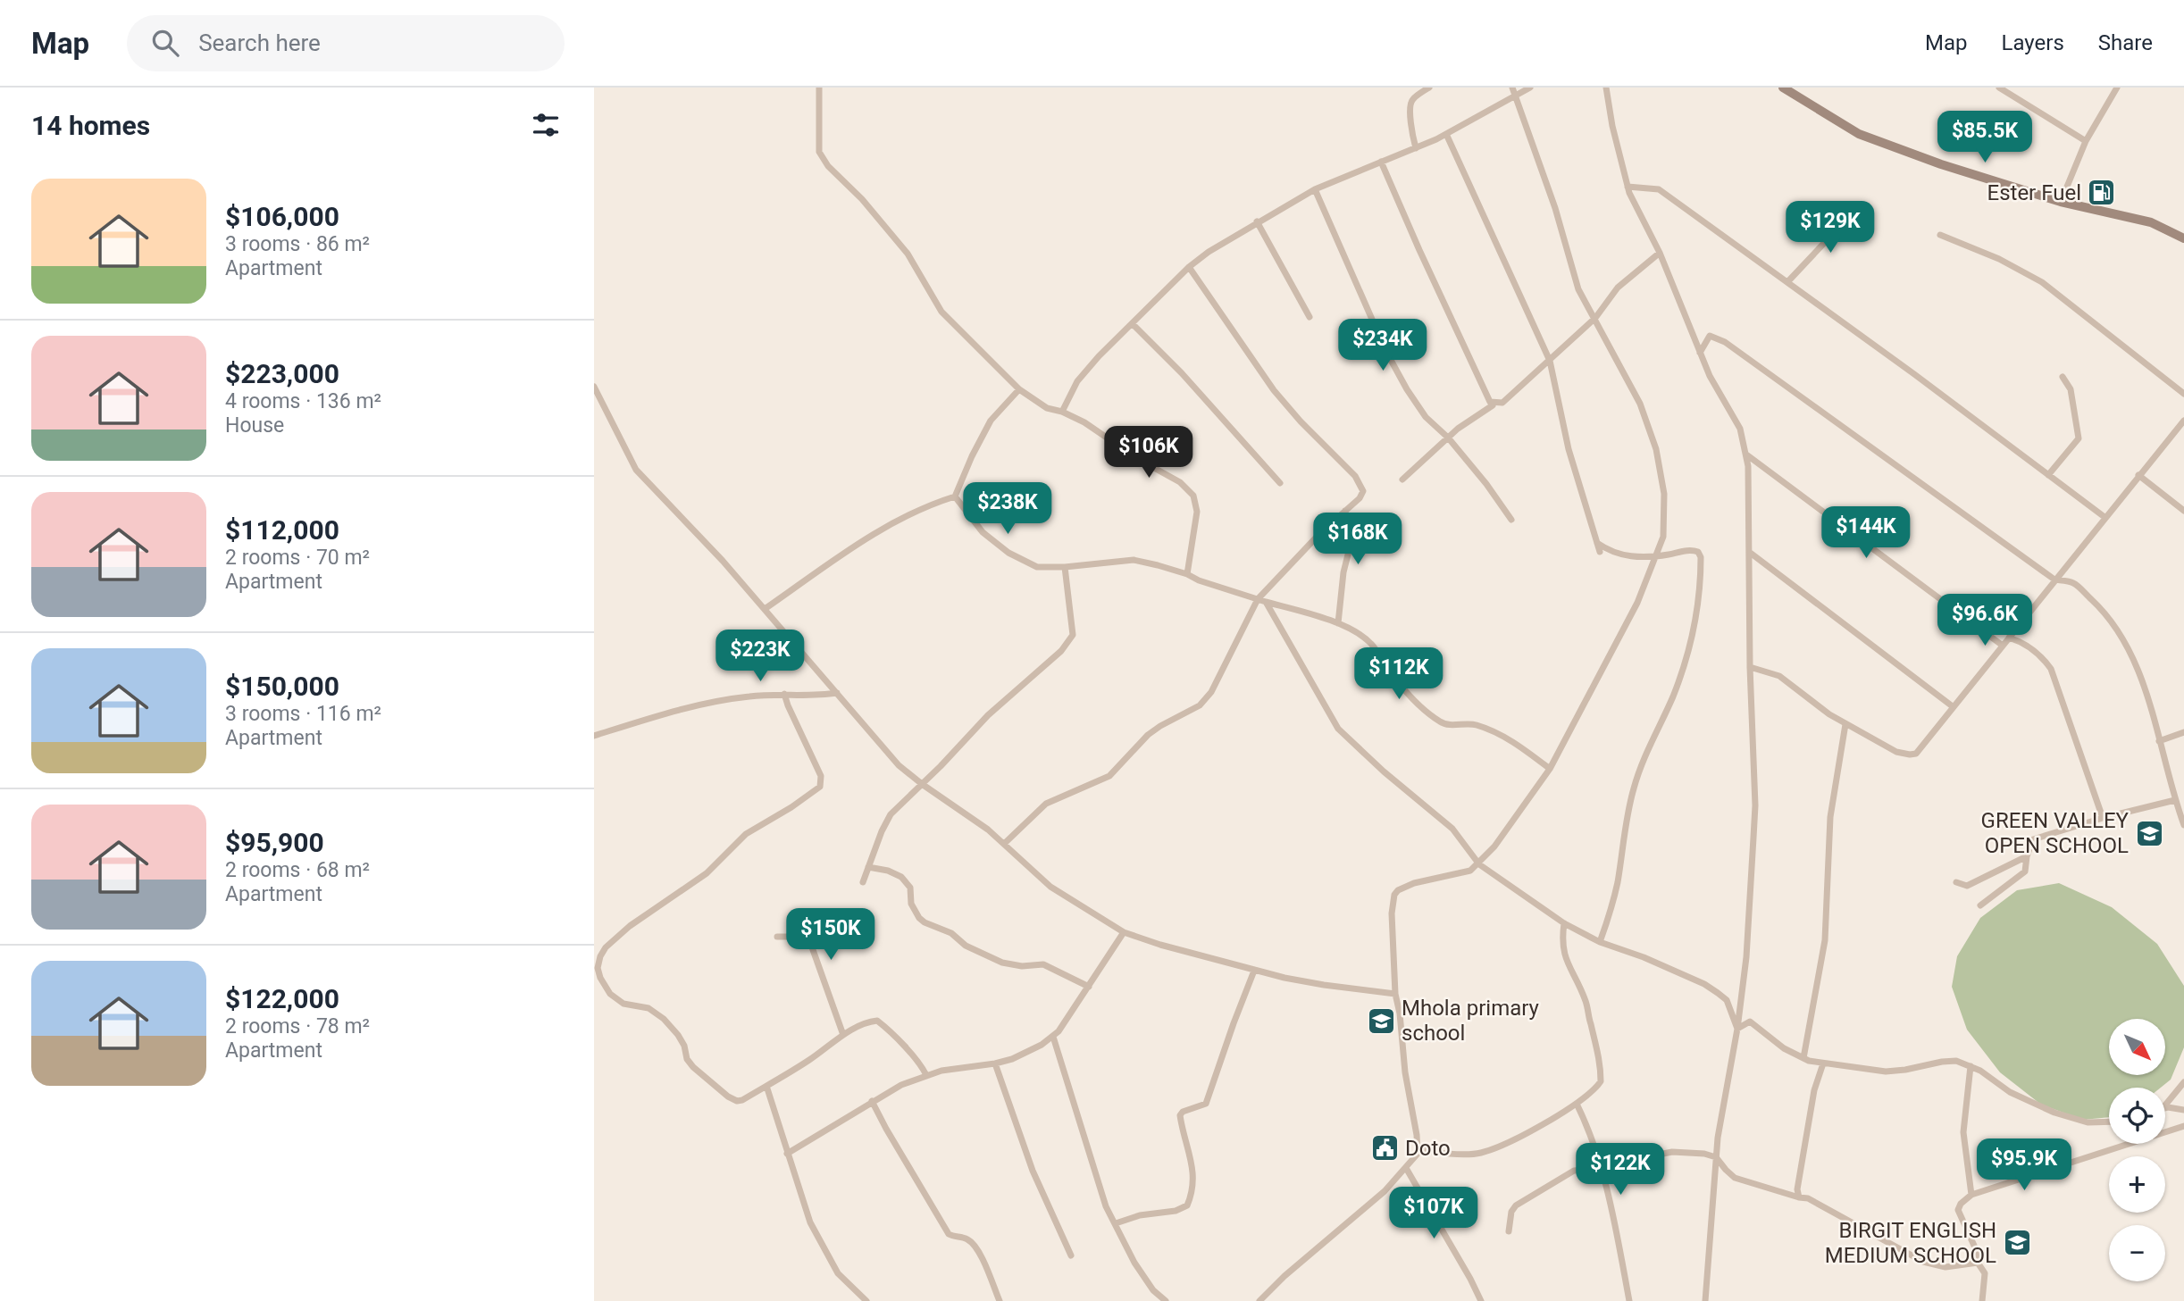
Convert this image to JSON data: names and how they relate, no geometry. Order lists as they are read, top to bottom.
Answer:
{
  "places": {
    "fuel station": ["Ester Fuel"],
    "school or university": ["GREEN VALLEY OPEN SCHOOL", "Mhola primary school", "BIRGIT ENGLISH MEDIUM SCHOOL"],
    "public building": ["Doto"]
  },
  "north": "bottom right",
  "page": {
    "header": "Map",
    "search": "Search here",
    "nav": ["Map", "Layers", "Share"],
    "heading": "14 homes",
    "price": [
      "$85.5K",
      "$129K",
      "$234K",
      "$106K",
      "$238K",
      "$144K",
      "$168K",
      "$96.6K",
      "$223K",
      "$112K",
      "$150K",
      "$95.9K",
      "$122K",
      "$107K"
    ],
    "list": [
      {
        "name": "$106,000",
        "note": "3 rooms · 86 m² · Apartment"
      },
      {
        "name": "$223,000",
        "note": "4 rooms · 136 m² · House"
      },
      {
        "name": "$112,000",
        "note": "2 rooms · 70 m² · Apartment"
      },
      {
        "name": "$150,000",
        "note": "3 rooms · 116 m² · Apartment"
      },
      {
        "name": "$95,900",
        "note": "2 rooms · 68 m² · Apartment"
      },
      {
        "name": "$122,000",
        "note": "2 rooms · 78 m² · Apartment"
      }
    ],
    "map_buttons": ["+", "−"]
  }
}
